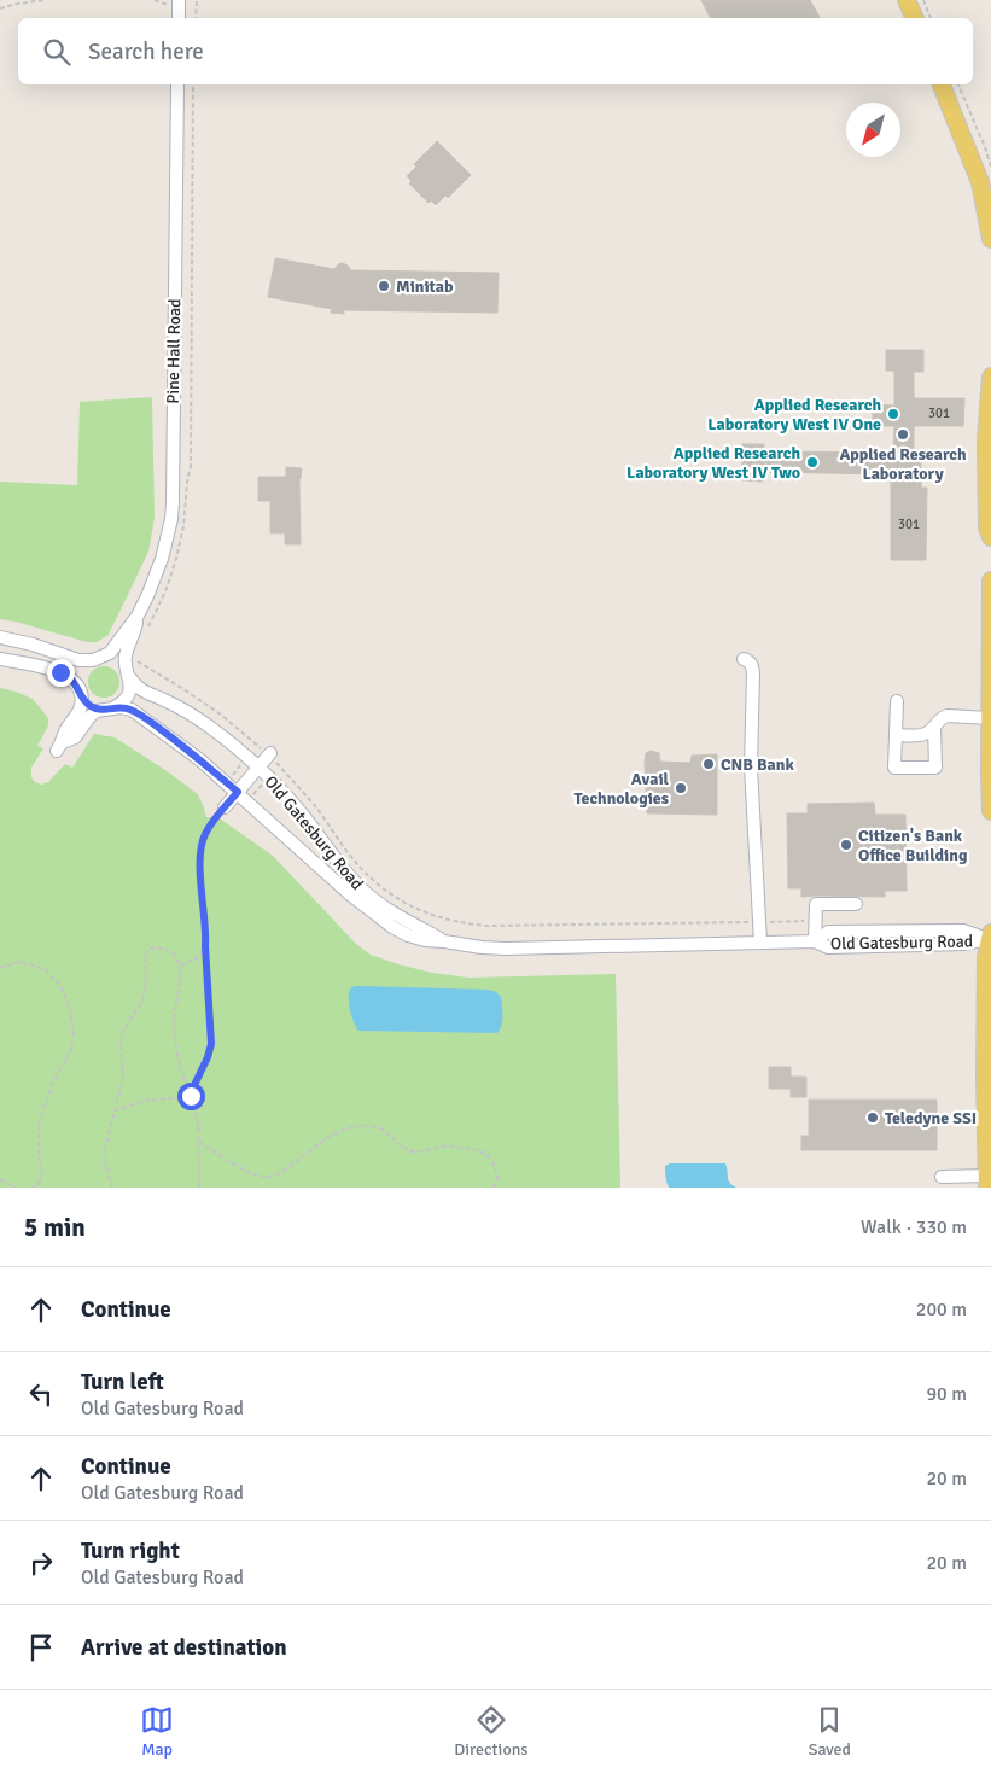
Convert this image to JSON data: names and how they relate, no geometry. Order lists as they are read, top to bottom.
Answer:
{
  "streets": {
    "street": ["Pine Hall Road", "Old Gatesburg Road"]
  },
  "crossings": [
    ["Pine Hall Road", "Old Gatesburg Road"]
  ],
  "places": [
    "Minitab",
    "Applied Research Laboratory West IV One",
    "Applied Research Laboratory",
    "Applied Research Laboratory West IV Two",
    "CNB Bank",
    "Avail Technologies",
    "Citizen's Bank Office Building",
    "Teledyne SSI"
  ],
  "house_numbers": ["301", "301"],
  "north": "bottom left",
  "page": {
    "search": "Search here",
    "heading": ["5 min", "Walk · 330 m"],
    "list": [
      ["Continue", "200 m"],
      ["Turn left", "Old Gatesburg Road", "90 m"],
      ["Continue", "Old Gatesburg Road", "20 m"],
      ["Turn right", "Old Gatesburg Road", "20 m"],
      "Arrive at destination"
    ],
    "nav": ["Map", "Directions", "Saved"]
  }
}
